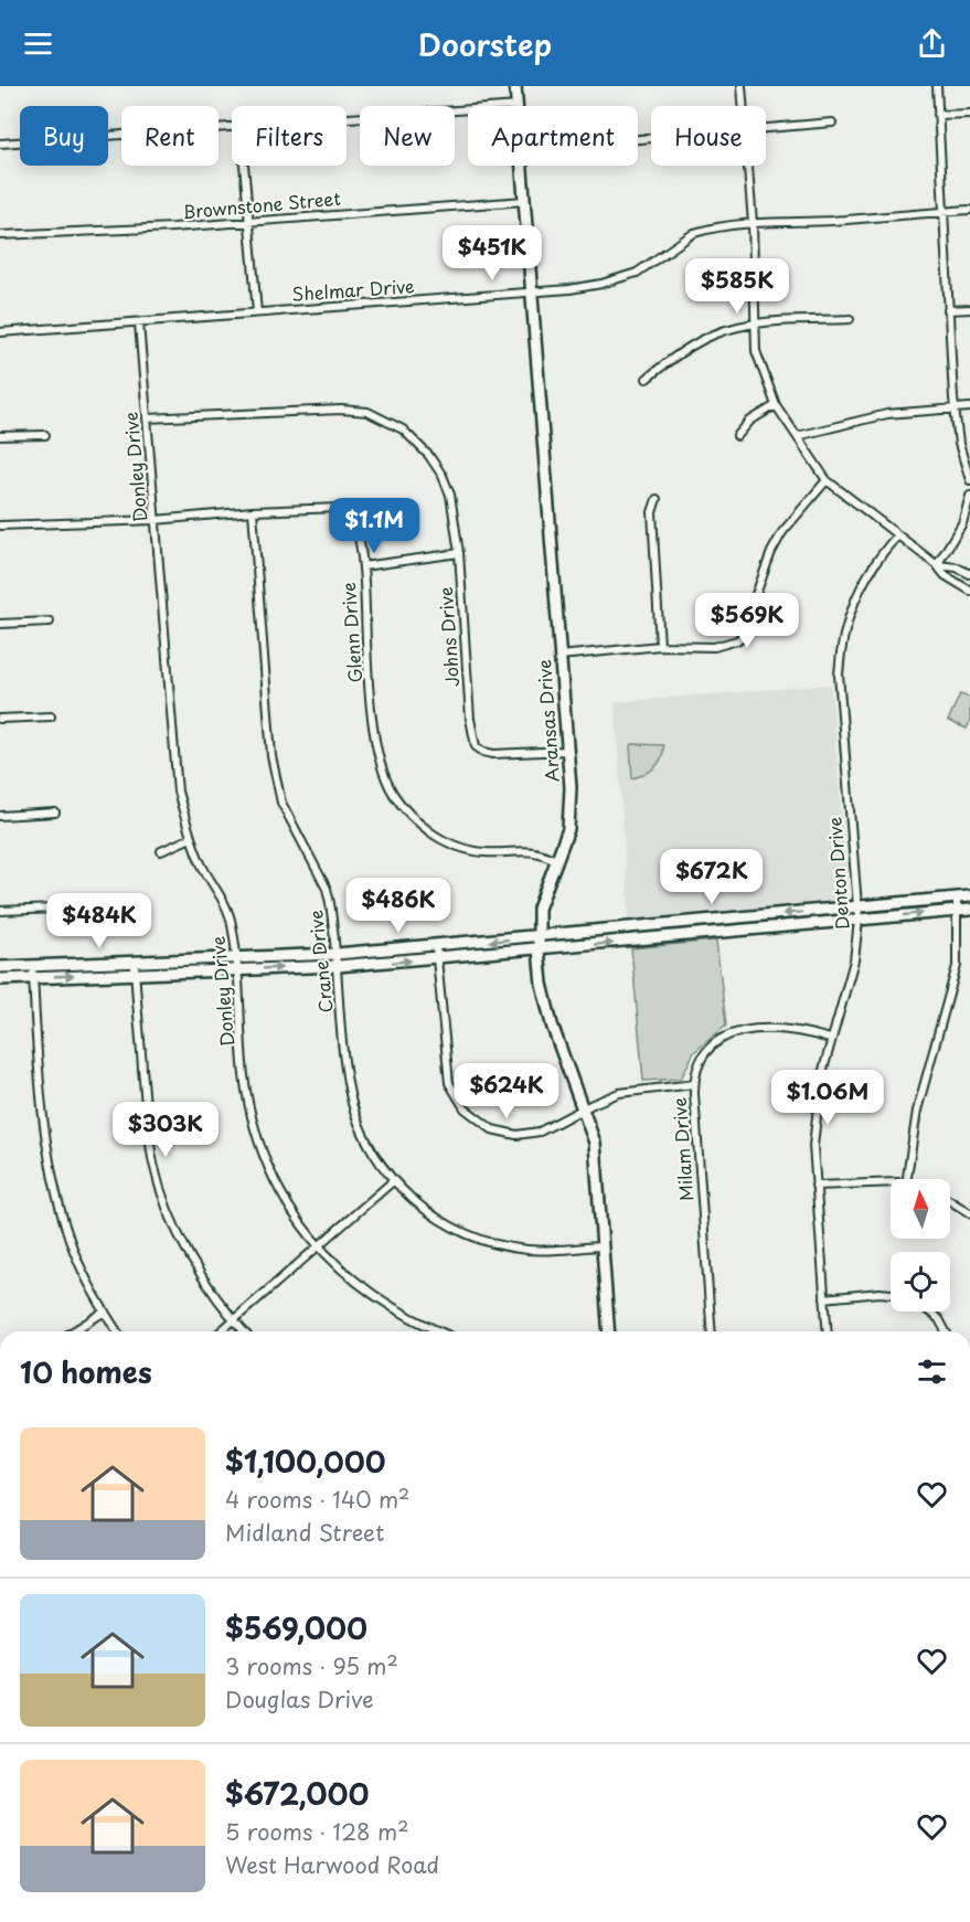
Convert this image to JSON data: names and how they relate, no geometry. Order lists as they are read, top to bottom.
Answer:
{
  "streets": {
    "main road": ["Aransas Drive"],
    "street": [
      "Brownstone Street",
      "Shelmar Drive",
      "Donley Drive",
      "Glenn Drive",
      "Johns Drive",
      "Denton Drive",
      "Crane Drive",
      "Milam Drive"
    ]
  },
  "crossings": [
    ["Brownstone Street", "Aransas Drive"],
    ["Shelmar Drive", "Donley Drive"],
    ["Shelmar Drive", "Aransas Drive"],
    ["Donley Drive", "Glenn Drive"],
    ["Donley Drive", "Johns Drive"],
    ["Glenn Drive", "Aransas Drive"],
    ["Glenn Drive", "Crane Drive"],
    ["Johns Drive", "Aransas Drive"],
    ["Aransas Drive", "Crane Drive"],
    ["Denton Drive", "Milam Drive"]
  ],
  "north": "top",
  "page": {
    "header": "Doorstep",
    "chip": [
      "Buy",
      "Rent",
      "Filters",
      "New",
      "Apartment",
      "House"
    ],
    "price": [
      "$451K",
      "$585K",
      "$1.1M",
      "$569K",
      "$672K",
      "$486K",
      "$484K",
      "$624K",
      "$1.06M",
      "$303K"
    ],
    "heading": "10 homes",
    "list": [
      {
        "name": "$1,100,000",
        "note": "4 rooms · 140 m² · Midland Street"
      },
      {
        "name": "$569,000",
        "note": "3 rooms · 95 m² · Douglas Drive"
      },
      {
        "name": "$672,000",
        "note": "5 rooms · 128 m² · West Harwood Road"
      }
    ]
  }
}
